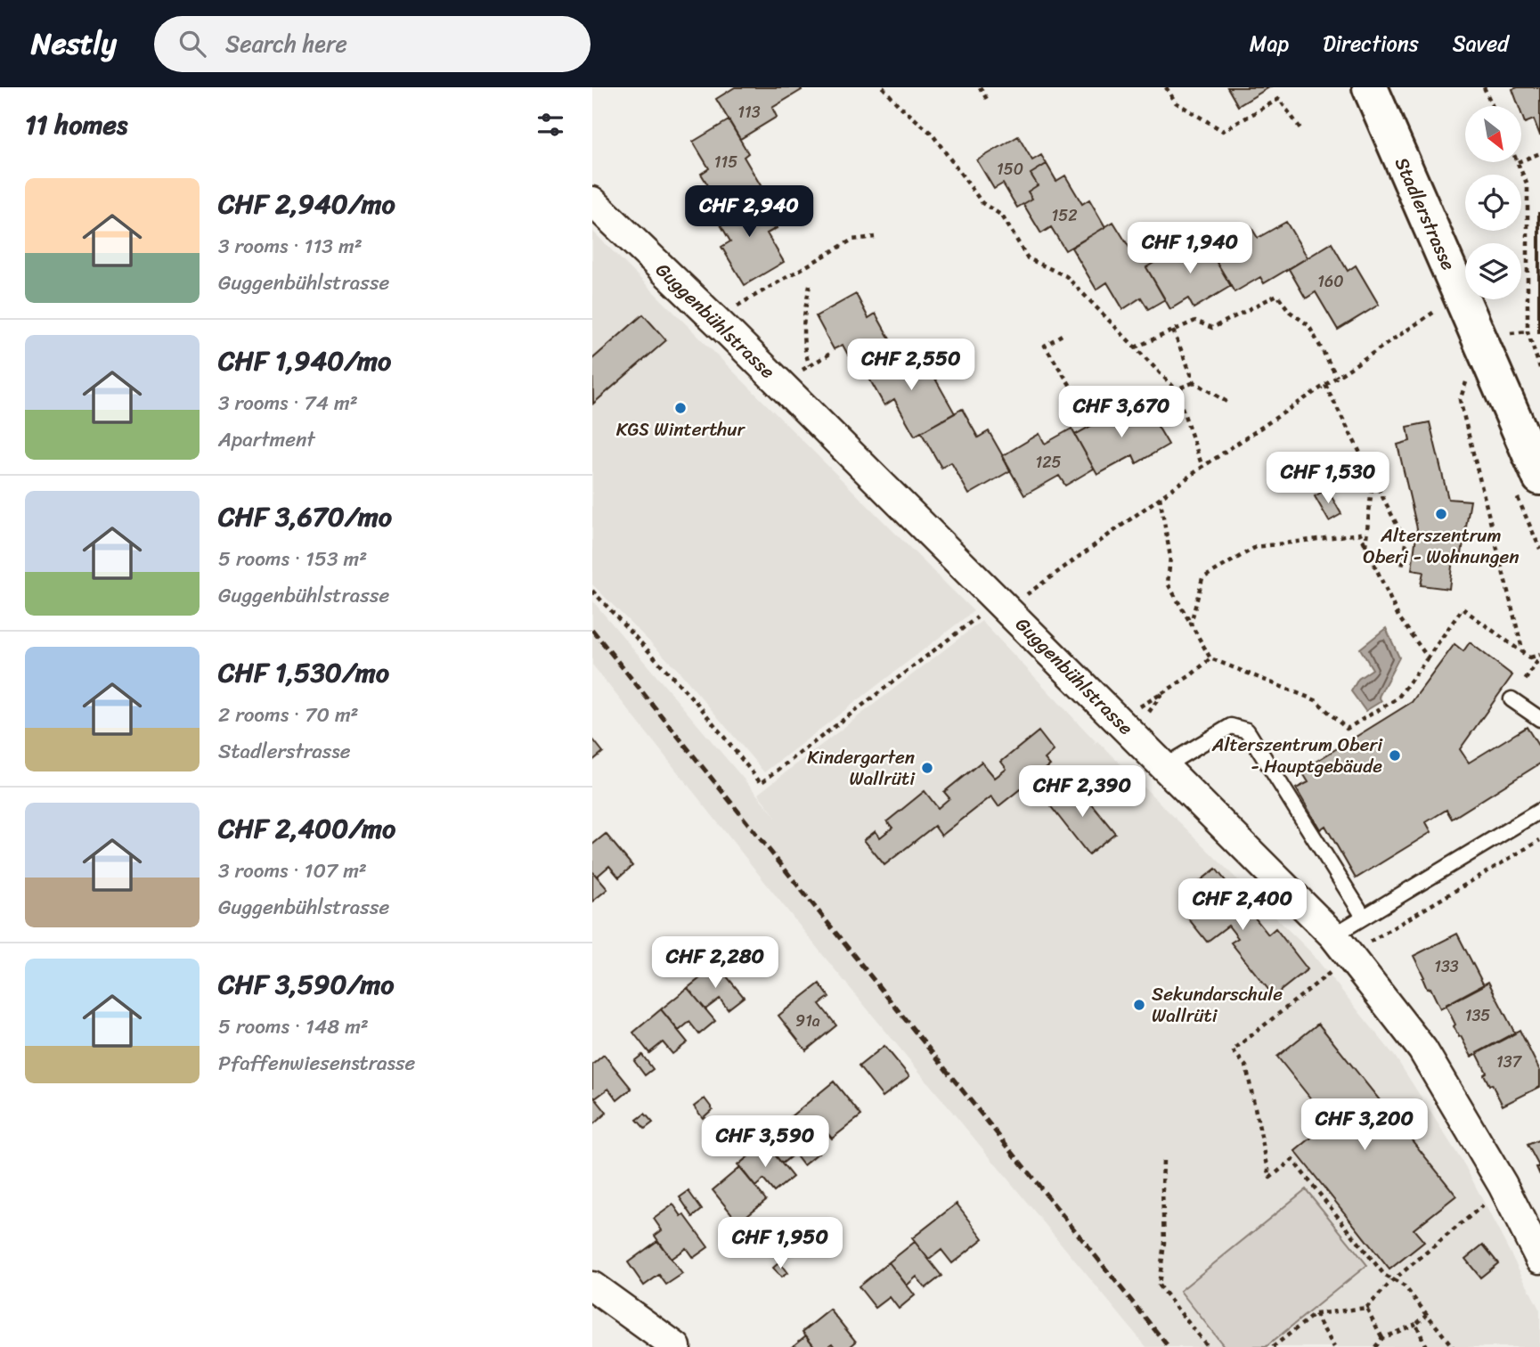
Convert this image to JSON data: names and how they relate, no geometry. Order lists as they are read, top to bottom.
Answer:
{
  "streets": {
    "main road": ["Stadlerstrasse"],
    "street": ["Guggenbühlstrasse"]
  },
  "places": [
    "KGS Winterthur",
    "Alterszentrum Oberi - Wohnungen",
    "Alterszentrum Oberi - Hauptgebäude",
    "Kindergarten Wallrüti",
    "Sekundarschule Wallrüti"
  ],
  "house_numbers": [
    "113",
    "115",
    "150",
    "152",
    "160",
    "125",
    "133",
    "135",
    "91a",
    "137"
  ],
  "north": "bottom right",
  "page": {
    "header": "Nestly",
    "search": "Search here",
    "nav": ["Map", "Directions", "Saved"],
    "heading": "11 homes",
    "list": [
      {
        "name": "CHF 2,940/mo",
        "note": "3 rooms · 113 m² · Guggenbühlstrasse"
      },
      {
        "name": "CHF 1,940/mo",
        "note": "3 rooms · 74 m² · Apartment"
      },
      {
        "name": "CHF 3,670/mo",
        "note": "5 rooms · 153 m² · Guggenbühlstrasse"
      },
      {
        "name": "CHF 1,530/mo",
        "note": "2 rooms · 70 m² · Stadlerstrasse"
      },
      {
        "name": "CHF 2,400/mo",
        "note": "3 rooms · 107 m² · Guggenbühlstrasse"
      },
      {
        "name": "CHF 3,590/mo",
        "note": "5 rooms · 148 m² · Pfaffenwiesenstrasse"
      }
    ],
    "price": [
      "CHF 2,940",
      "CHF 1,940",
      "CHF 2,550",
      "CHF 3,670",
      "CHF 1,530",
      "CHF 2,390",
      "CHF 2,400",
      "CHF 2,280",
      "CHF 3,200",
      "CHF 3,590",
      "CHF 1,950"
    ]
  }
}
